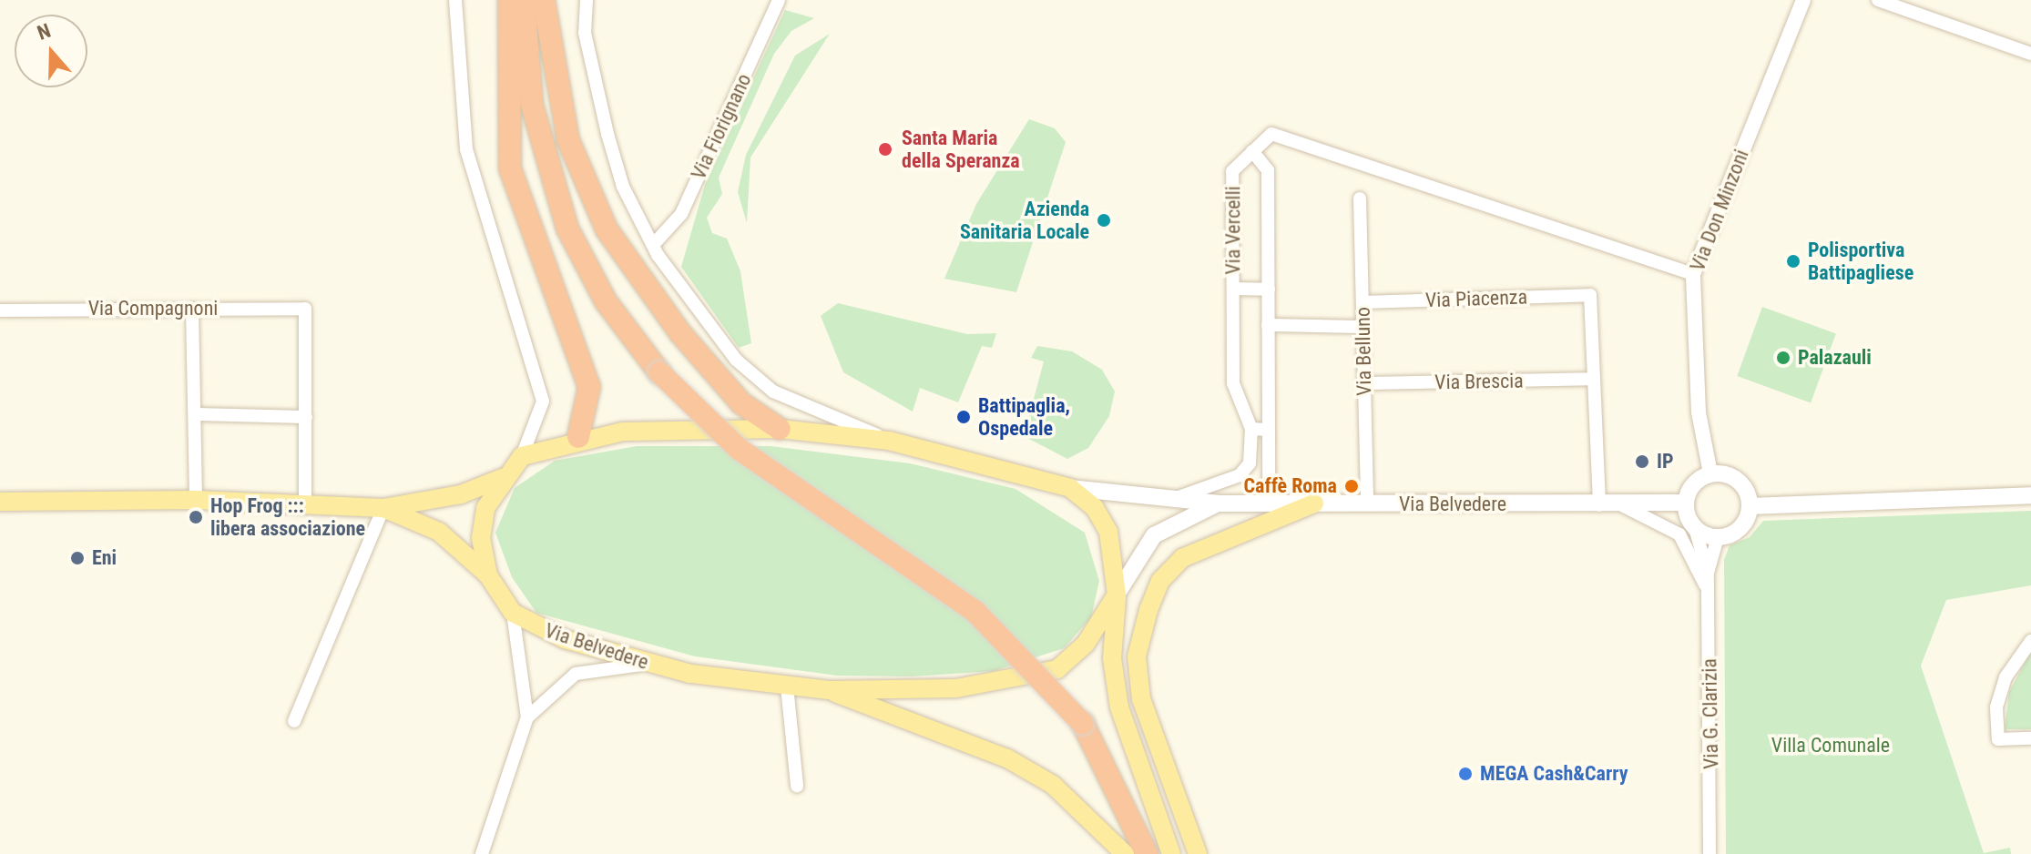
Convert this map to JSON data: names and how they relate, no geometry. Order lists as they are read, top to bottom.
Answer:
{
  "streets": {
    "main road": ["Via Belvedere"],
    "street": [
      "Via Fiorignano",
      "Via Don Minzoni",
      "Via Vercelli",
      "Via Piacenza",
      "Via Compagnoni",
      "Via Belluno",
      "Via Brescia",
      "Via G. Clarizia"
    ]
  },
  "crossings": [
    ["Via Don Minzoni", "Via Belvedere"],
    ["Via Don Minzoni", "Via G. Clarizia"],
    ["Via Vercelli", "Via Belvedere"],
    ["Via Piacenza", "Via Belluno"],
    ["Via Piacenza", "Via Brescia"],
    ["Via Belluno", "Via Brescia"],
    ["Via Belluno", "Via Belvedere"],
    ["Via Belvedere", "Via G. Clarizia"]
  ],
  "parks": ["Villa Comunale"],
  "places": [
    "Santa Maria della Speranza",
    "Azienda Sanitaria Locale",
    "Polisportiva Battipagliese",
    "Palazauli",
    "Battipaglia, Ospedale",
    "IP",
    "Caffè Roma",
    "Hop Frog ::: libera associazione",
    "Eni",
    "MEGA Cash&Carry"
  ],
  "north": "top"
}
